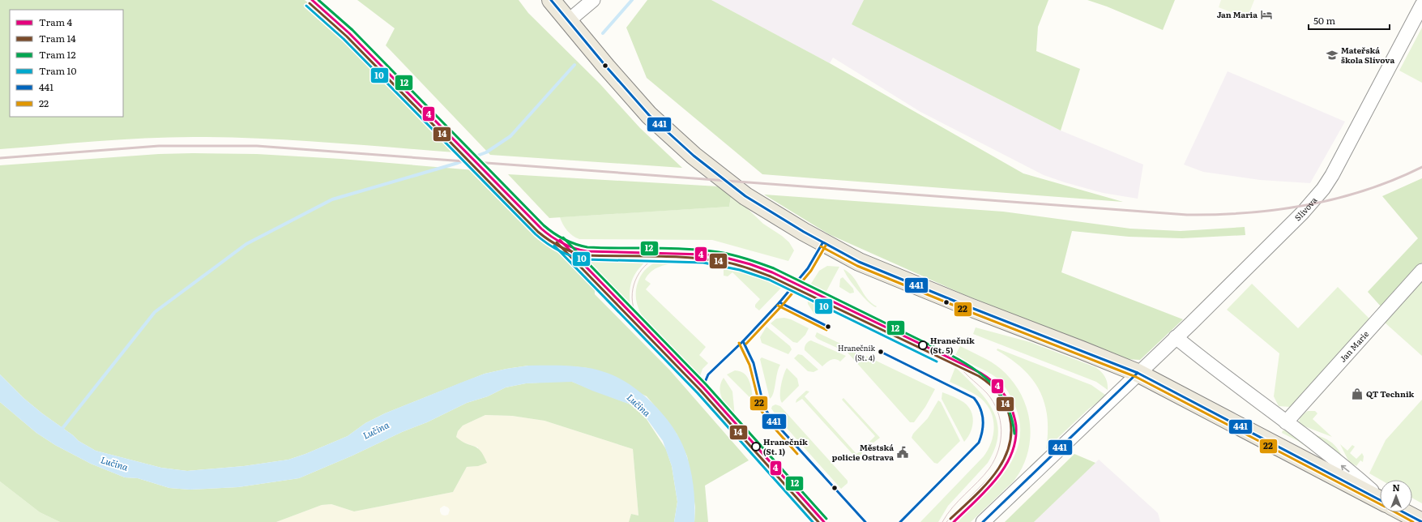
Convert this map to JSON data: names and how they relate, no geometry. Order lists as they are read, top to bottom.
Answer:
{
  "streets": {
    "street": ["Slívova", "Jan Marie"]
  },
  "water": ["Lučina"],
  "places": {
    "hotel": ["Jan Maria"],
    "school or university": ["Mateřská škola Slívova"],
    "other": ["Hranečník (St. 5)", "Hranečník (St. 4)", "Hranečník (St. 1)"],
    "shop": ["QT Technik"],
    "public building": ["Městská policie Ostrava"]
  },
  "lines": [
    "tram line 4",
    "tram line 12",
    "transit line 441",
    "tram line 14",
    "tram line 10",
    "transit line 22"
  ],
  "legend": [
    "Tram 4",
    "Tram 14",
    "Tram 12",
    "Tram 10",
    "441",
    "22"
  ],
  "scale_bar": "50 m",
  "north": "top"
}
